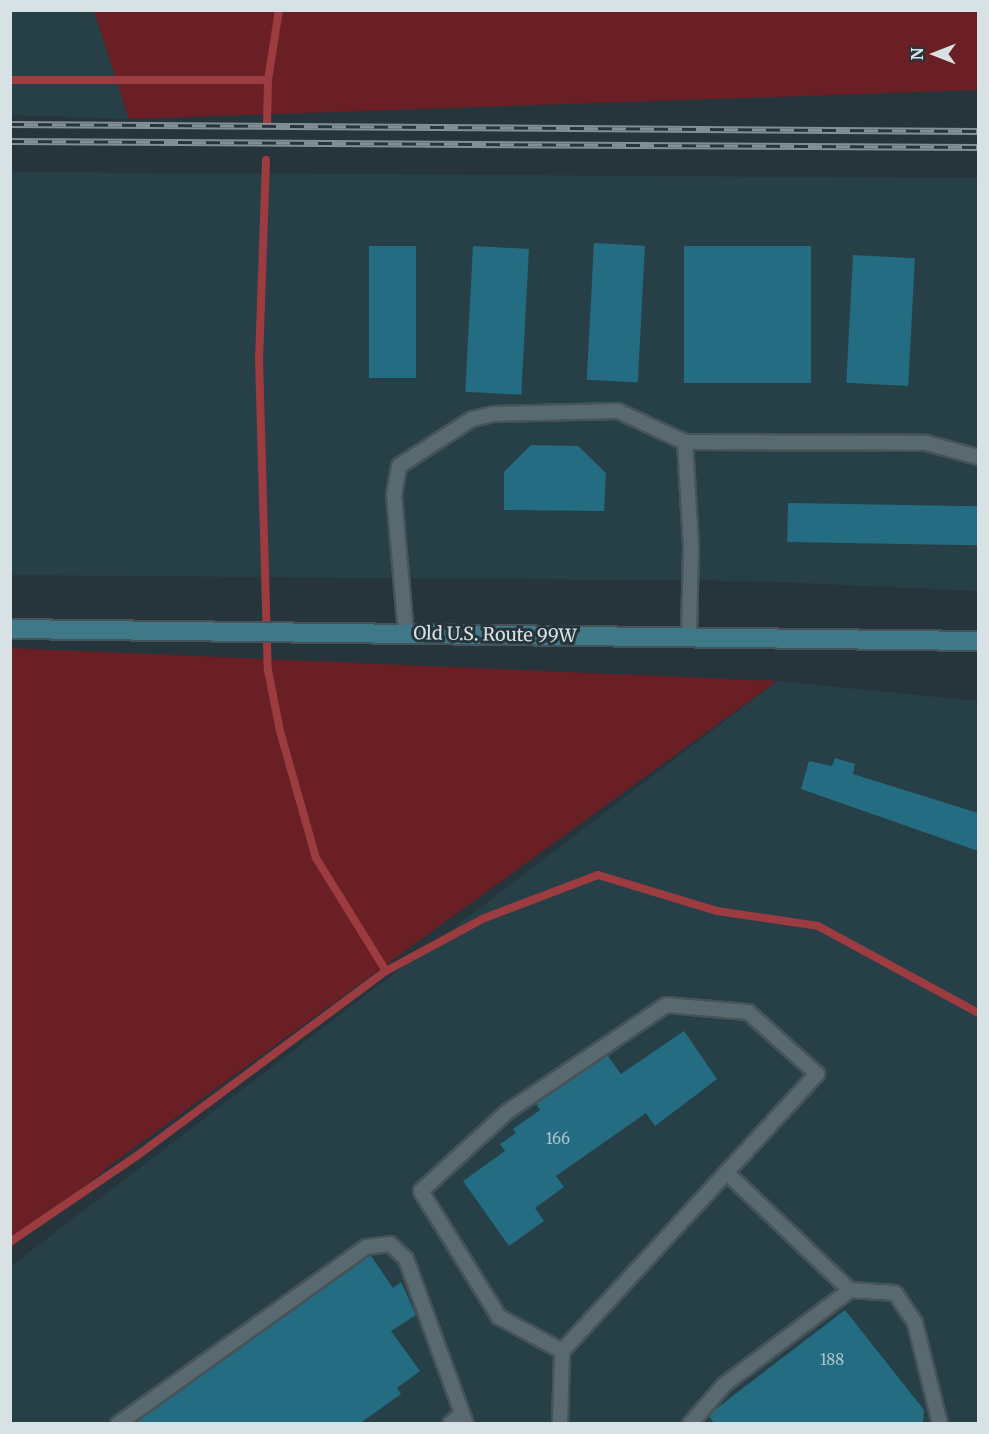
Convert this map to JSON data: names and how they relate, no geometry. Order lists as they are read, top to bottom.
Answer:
{
  "streets": {
    "main road": ["Old U.S. Route 99W"]
  },
  "house_numbers": ["166", "188"],
  "north": "left"
}
